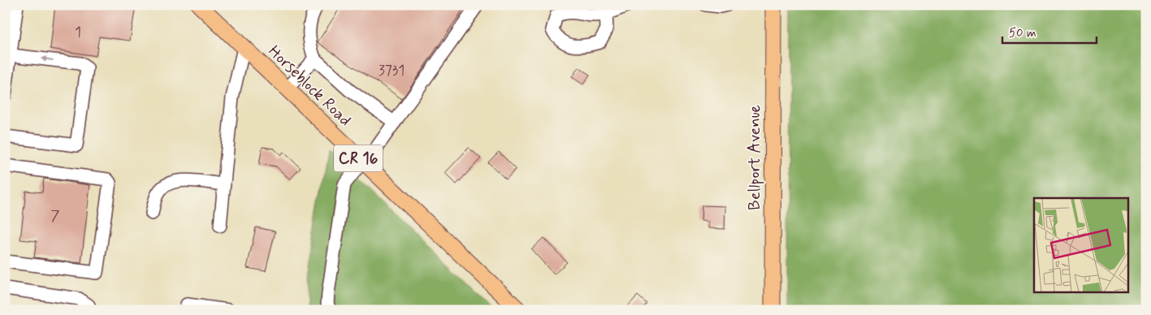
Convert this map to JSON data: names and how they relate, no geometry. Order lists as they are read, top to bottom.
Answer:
{
  "streets": {
    "main road": ["Horseblock Road", "Bellport Avenue", "CR 16"]
  },
  "house_numbers": ["1", "3731", "7"],
  "scale_bar": "50 m"
}
